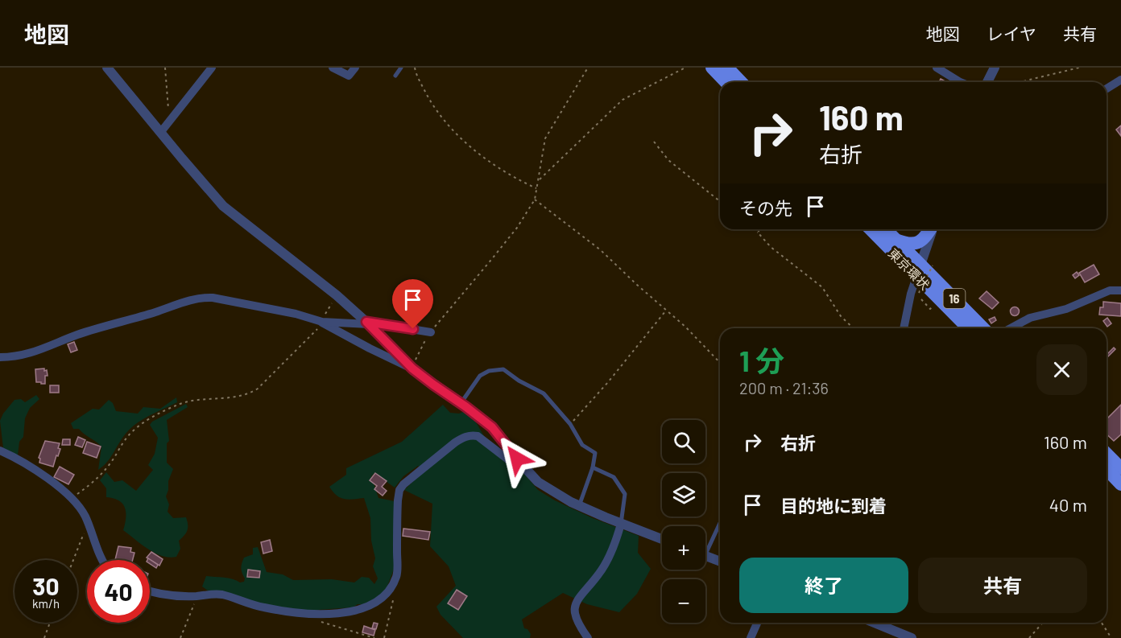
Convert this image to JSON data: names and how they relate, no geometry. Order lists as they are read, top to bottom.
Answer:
{
  "streets": {
    "highway": ["東京環状", "16"]
  },
  "page": {
    "header": "地図",
    "nav": ["地図", "レイヤ", "共有"],
    "turn": ["160 m", "右折"],
    "then": "その先",
    "heading": ["1 分", "200 m · 21:36"],
    "list": [
      {
        "name": "右折",
        "value": "160 m"
      },
      {
        "name": "目的地に到着",
        "value": "40 m"
      }
    ],
    "map_buttons": ["+", "−"],
    "buttons": ["終了", "共有"],
    "speed": "30 km/h",
    "limit": "40"
  }
}
